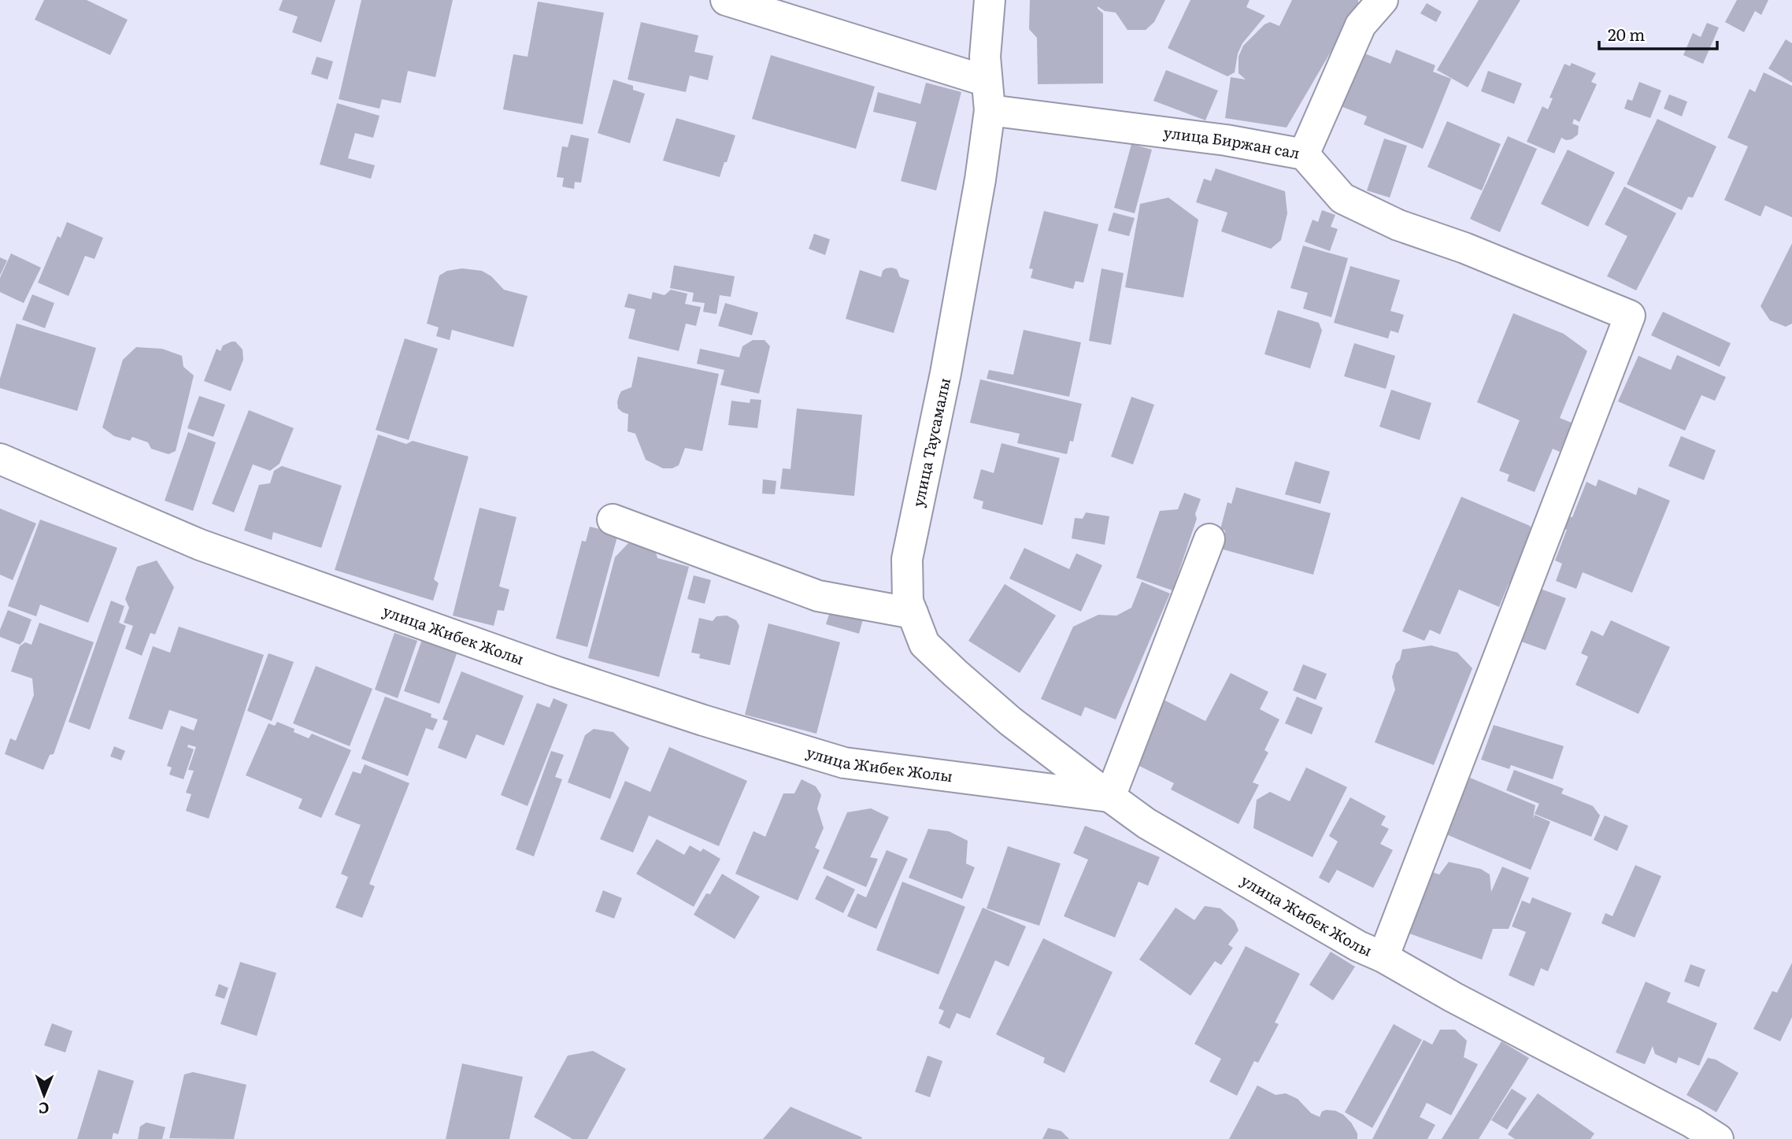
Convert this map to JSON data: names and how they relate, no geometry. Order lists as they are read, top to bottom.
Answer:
{
  "streets": {
    "street": ["улица Биржан сал", "улица Таусамалы", "улица Жибек Жолы"]
  },
  "crossings": [
    ["улица Биржан сал", "улица Таусамалы"],
    ["улица Биржан сал", "улица Жибек Жолы"],
    ["улица Таусамалы", "улица Жибек Жолы"]
  ],
  "scale_bar": "20 m",
  "north": "bottom"
}
